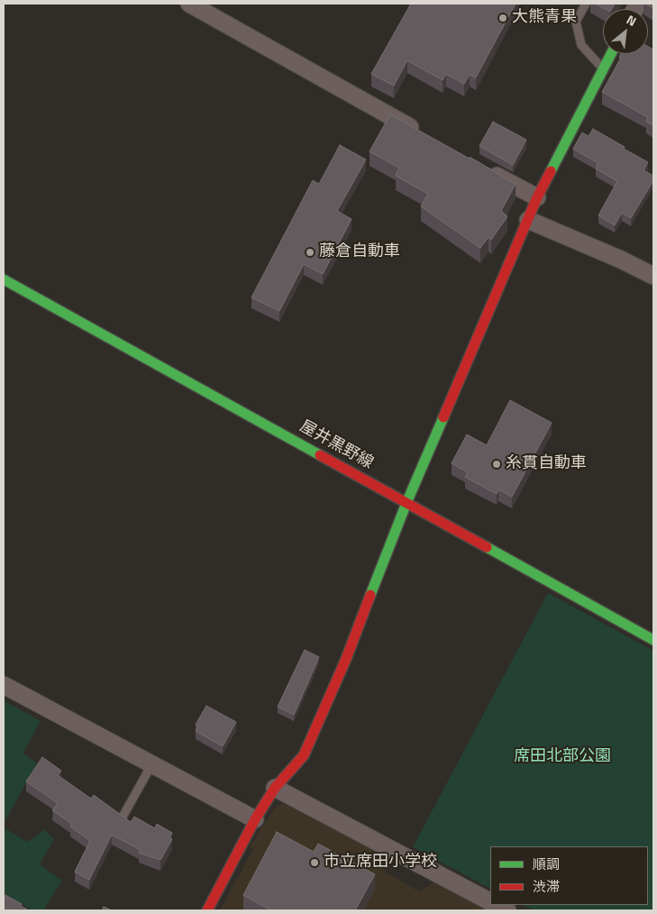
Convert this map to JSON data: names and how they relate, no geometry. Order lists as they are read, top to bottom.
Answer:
{
  "streets": {
    "street": ["屋井黒野線"]
  },
  "parks": ["席田北部公園"],
  "places": [
    "大熊青果",
    "藤倉自動車",
    "糸貫自動車",
    "市立席田小学校"
  ],
  "legend": ["順調", "渋滞"],
  "north": "top right"
}
